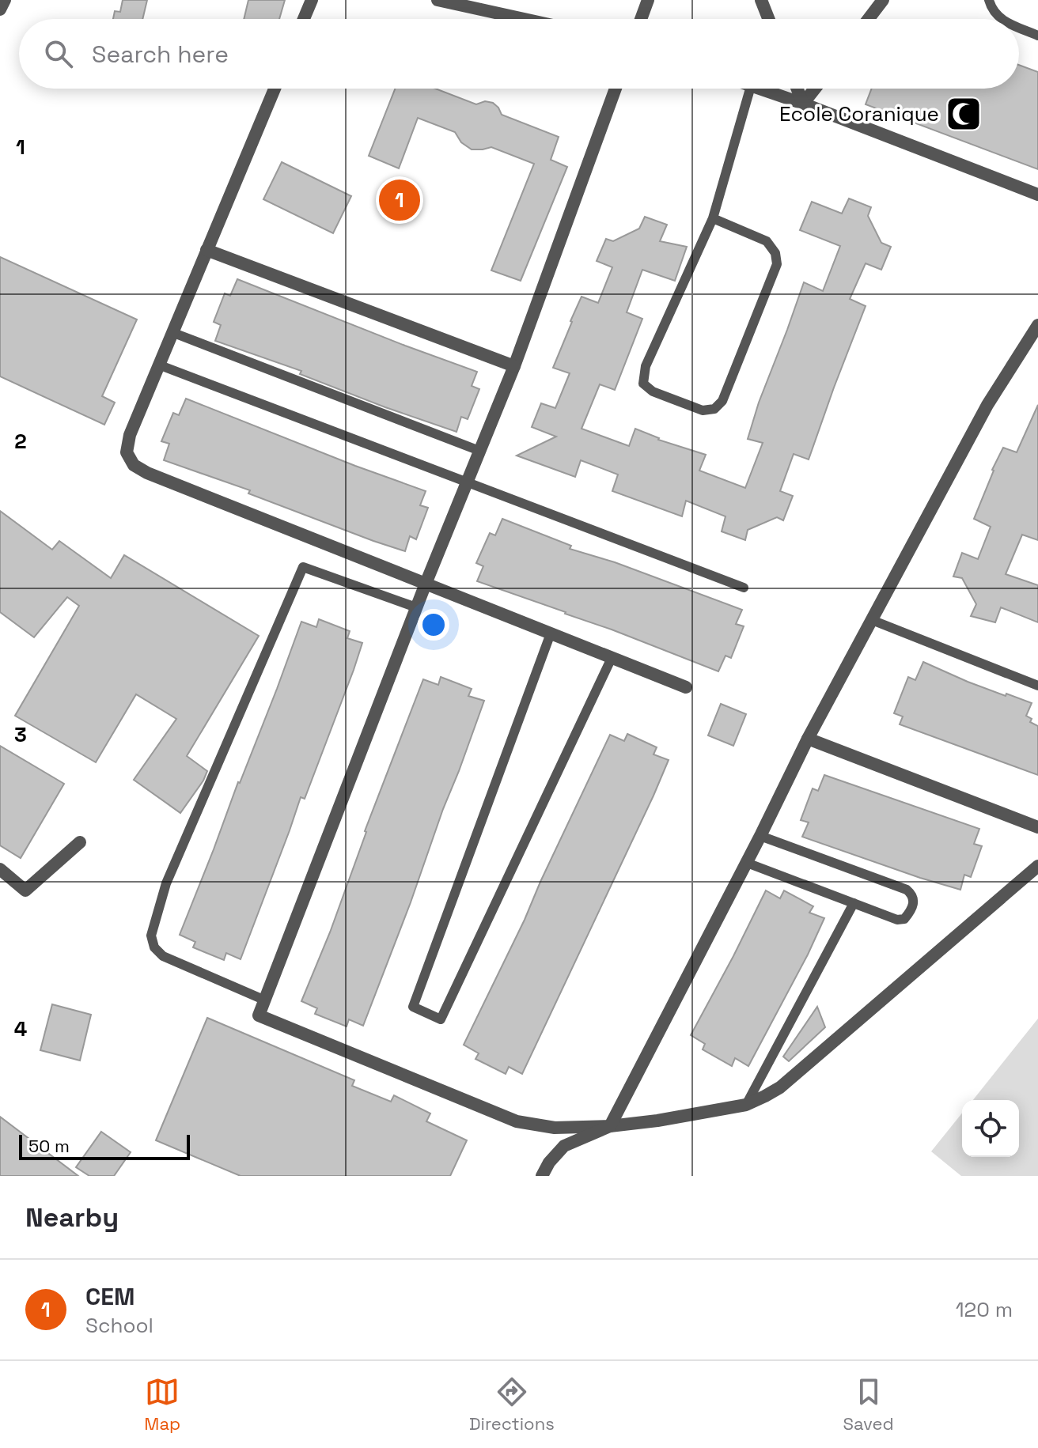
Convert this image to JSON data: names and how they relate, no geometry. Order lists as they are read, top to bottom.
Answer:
{
  "places": {
    "mosque": ["Ecole Coranique"]
  },
  "scale_bar": "50 m",
  "page": {
    "search": "Search here",
    "pins": "1",
    "scale": "50 m",
    "heading": "Nearby",
    "list": [
      {
        "mark": "1",
        "name": "CEM",
        "note": "School",
        "value": "120 m"
      }
    ],
    "nav": ["Map", "Directions", "Saved"]
  },
  "grid": {
    "rows": [
      "1",
      "2",
      "3",
      "4"
    ]
  }
}
